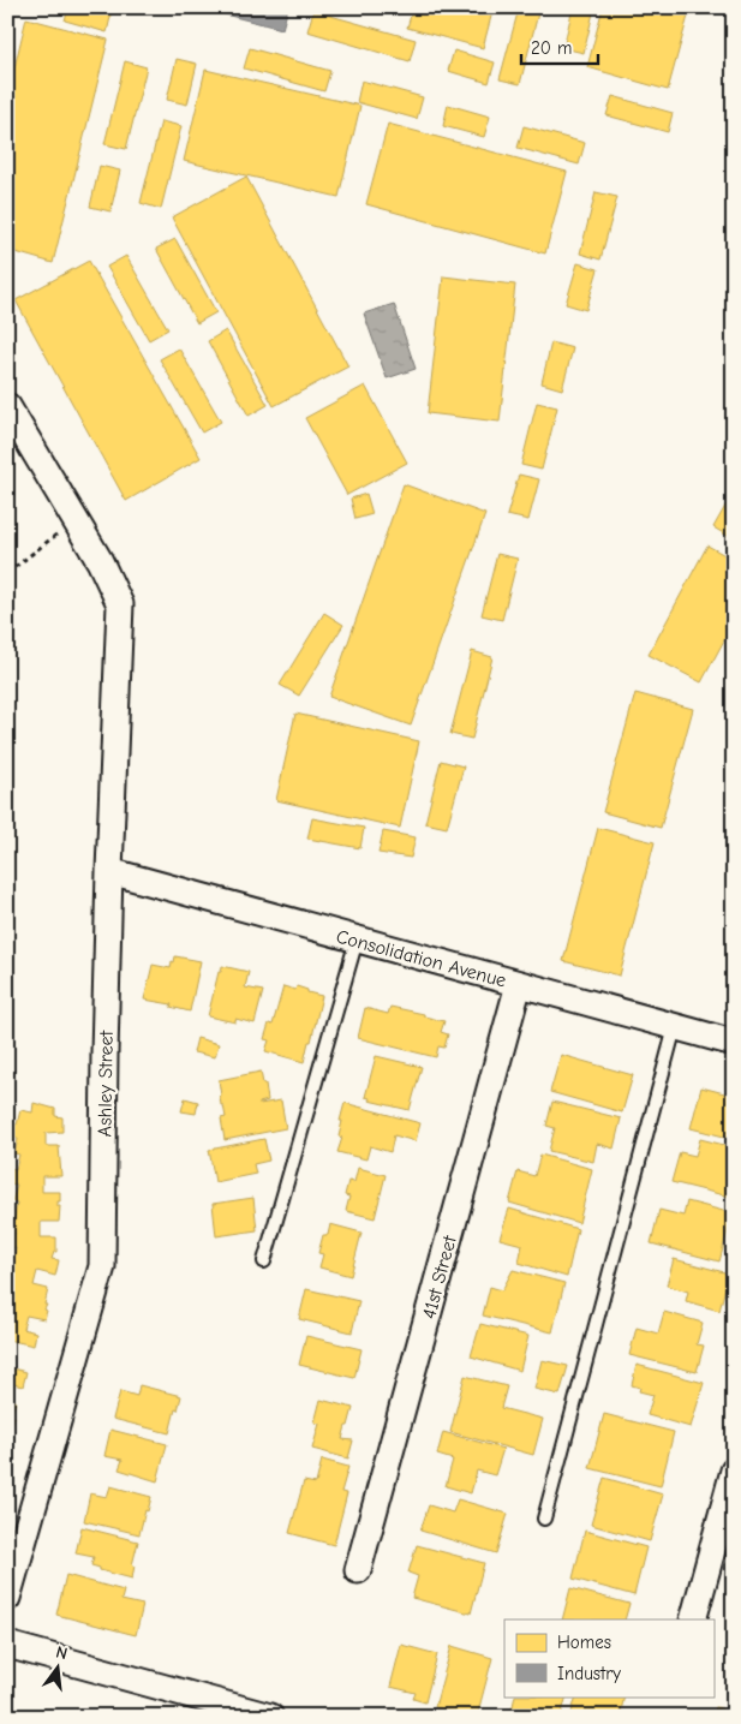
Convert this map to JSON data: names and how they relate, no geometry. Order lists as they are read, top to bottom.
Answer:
{
  "streets": {
    "street": ["Consolidation Avenue", "Ashley Street", "41st Street"]
  },
  "crossings": [
    ["Consolidation Avenue", "Ashley Street"],
    ["Consolidation Avenue", "41st Street"]
  ],
  "legend": ["Homes", "Industry"],
  "scale_bar": "20 m",
  "north": "top"
}
